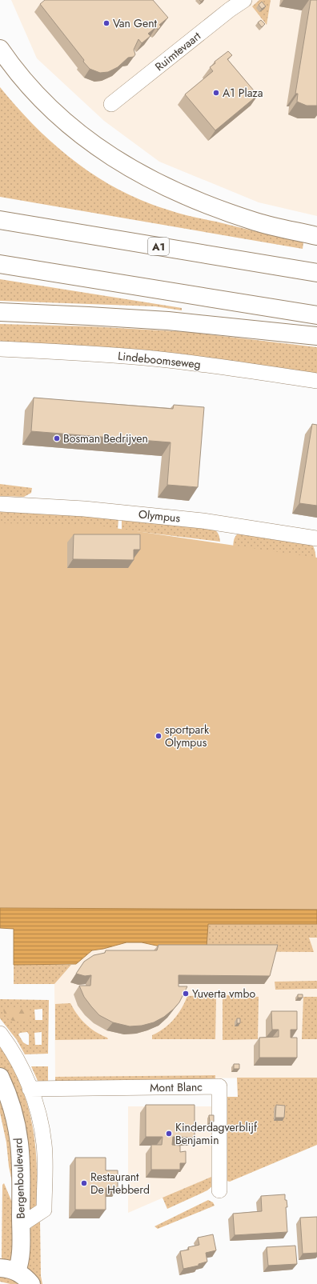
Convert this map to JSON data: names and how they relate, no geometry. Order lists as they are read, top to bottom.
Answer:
{
  "streets": {
    "main road": ["A1", "Bergenboulevard"],
    "street": [
      "Ruimtevaart",
      "Lindeboomseweg",
      "Olympus",
      "Mont Blanc"
    ]
  },
  "crossings": [
    ["Mont Blanc", "Bergenboulevard"]
  ],
  "places": [
    "Van Gent",
    "A1 Plaza",
    "Bosman Bedrijven",
    "sportpark Olympus",
    "Yuverta vmbo",
    "Kinderdagverblijf Benjamin",
    "Restaurant De Hebberd"
  ]
}
